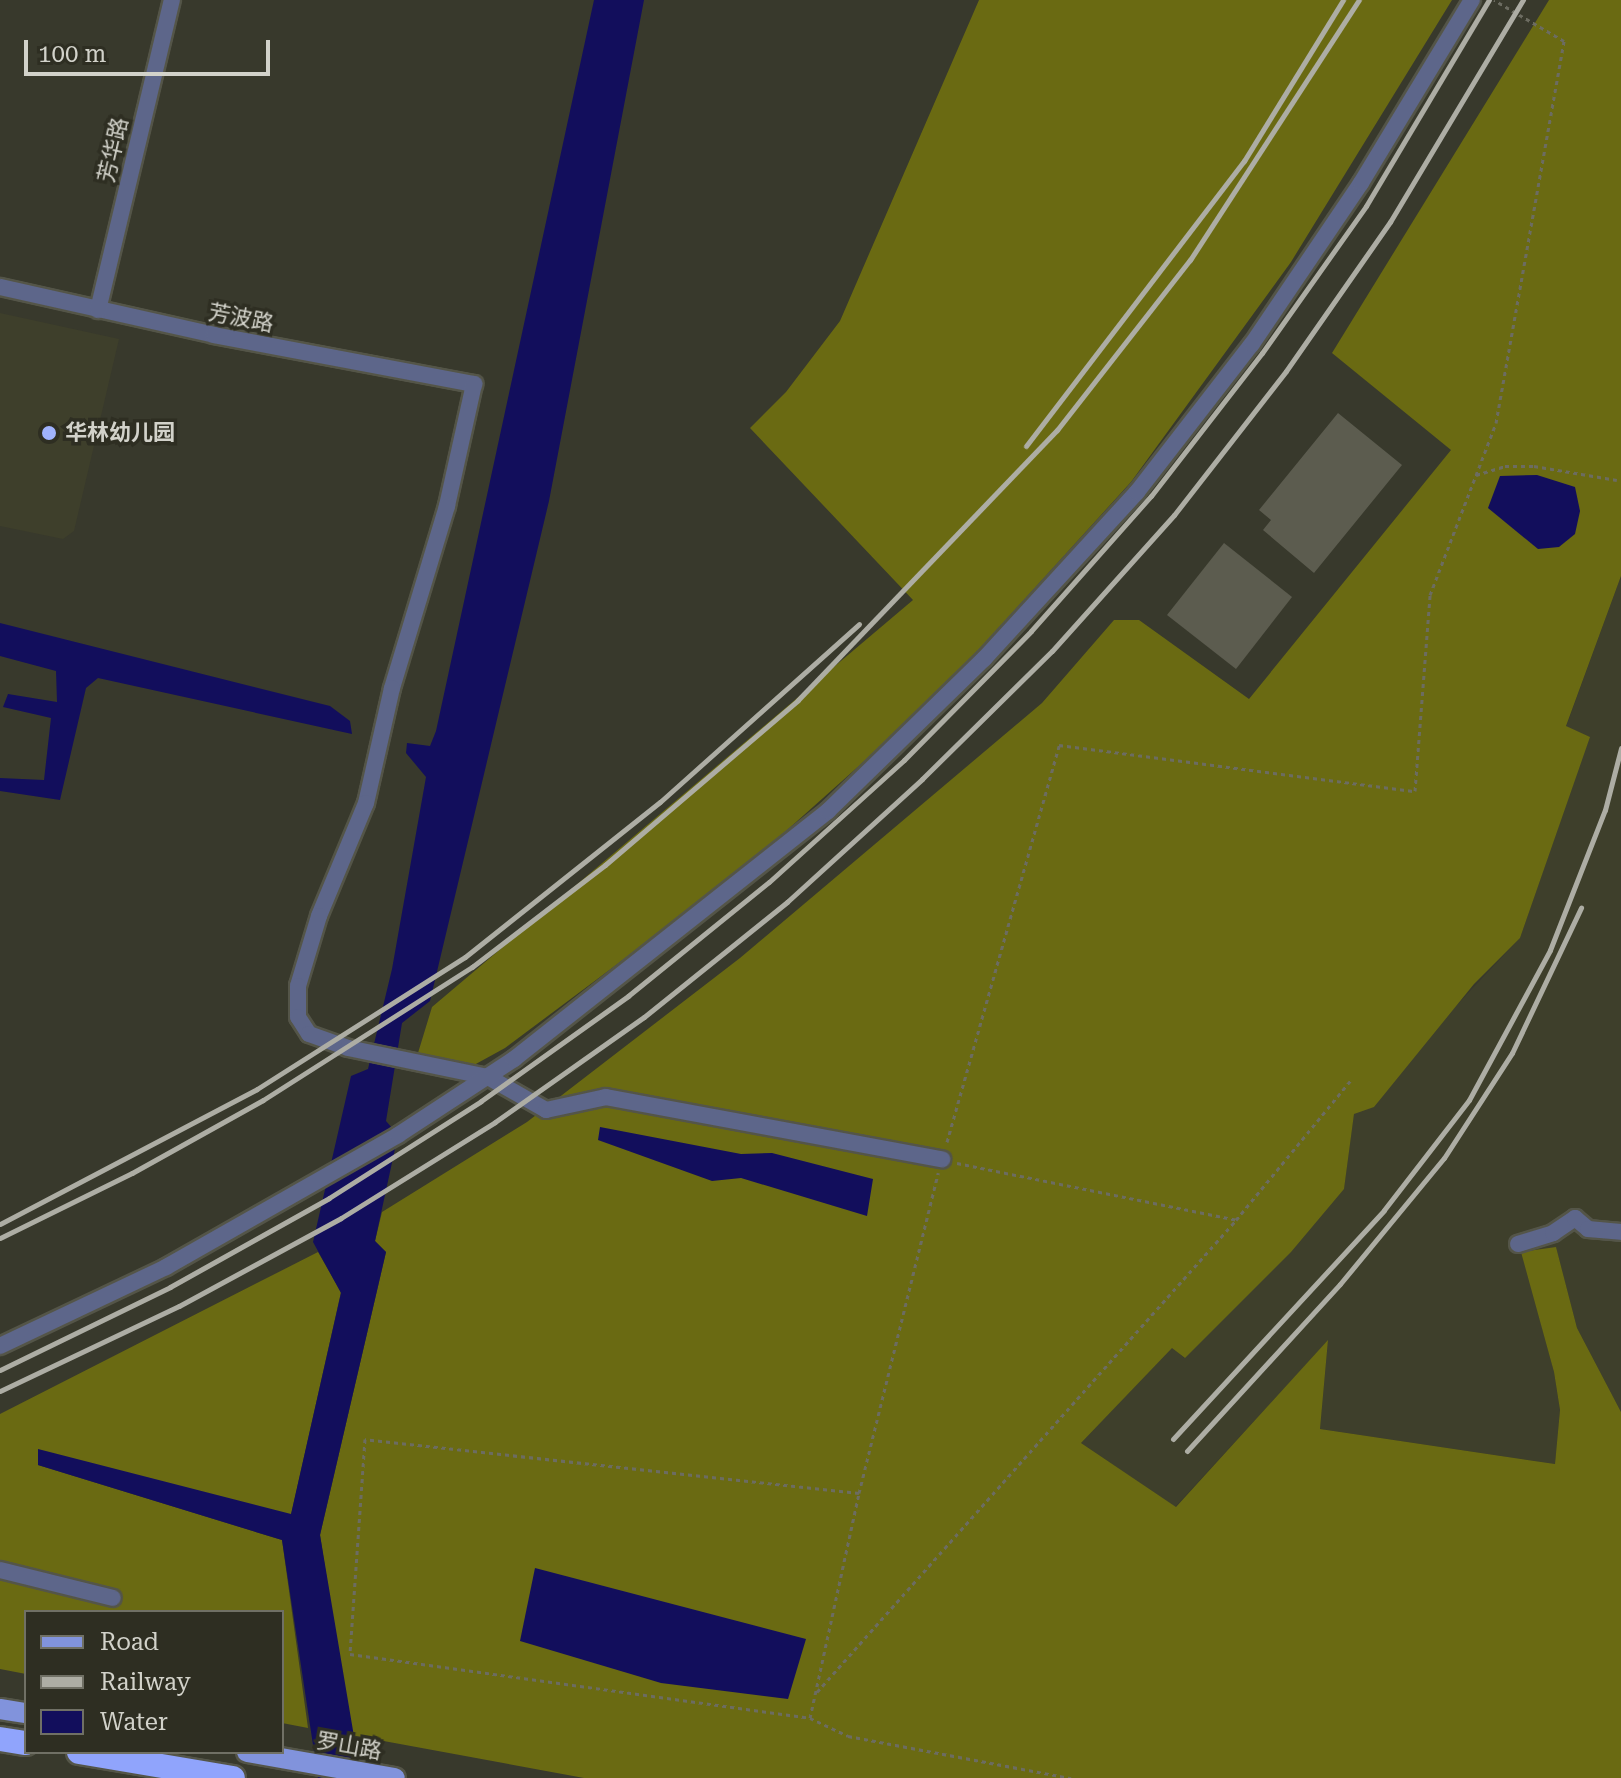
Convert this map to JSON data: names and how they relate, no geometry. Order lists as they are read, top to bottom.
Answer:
{
  "streets": {
    "main road": ["罗山路"],
    "street": ["芳华路", "芳波路"]
  },
  "crossings": [
    ["芳华路", "芳波路"]
  ],
  "places": ["华林幼儿园"],
  "legend": ["Road", "Railway", "Water"],
  "scale_bar": "100 m"
}
